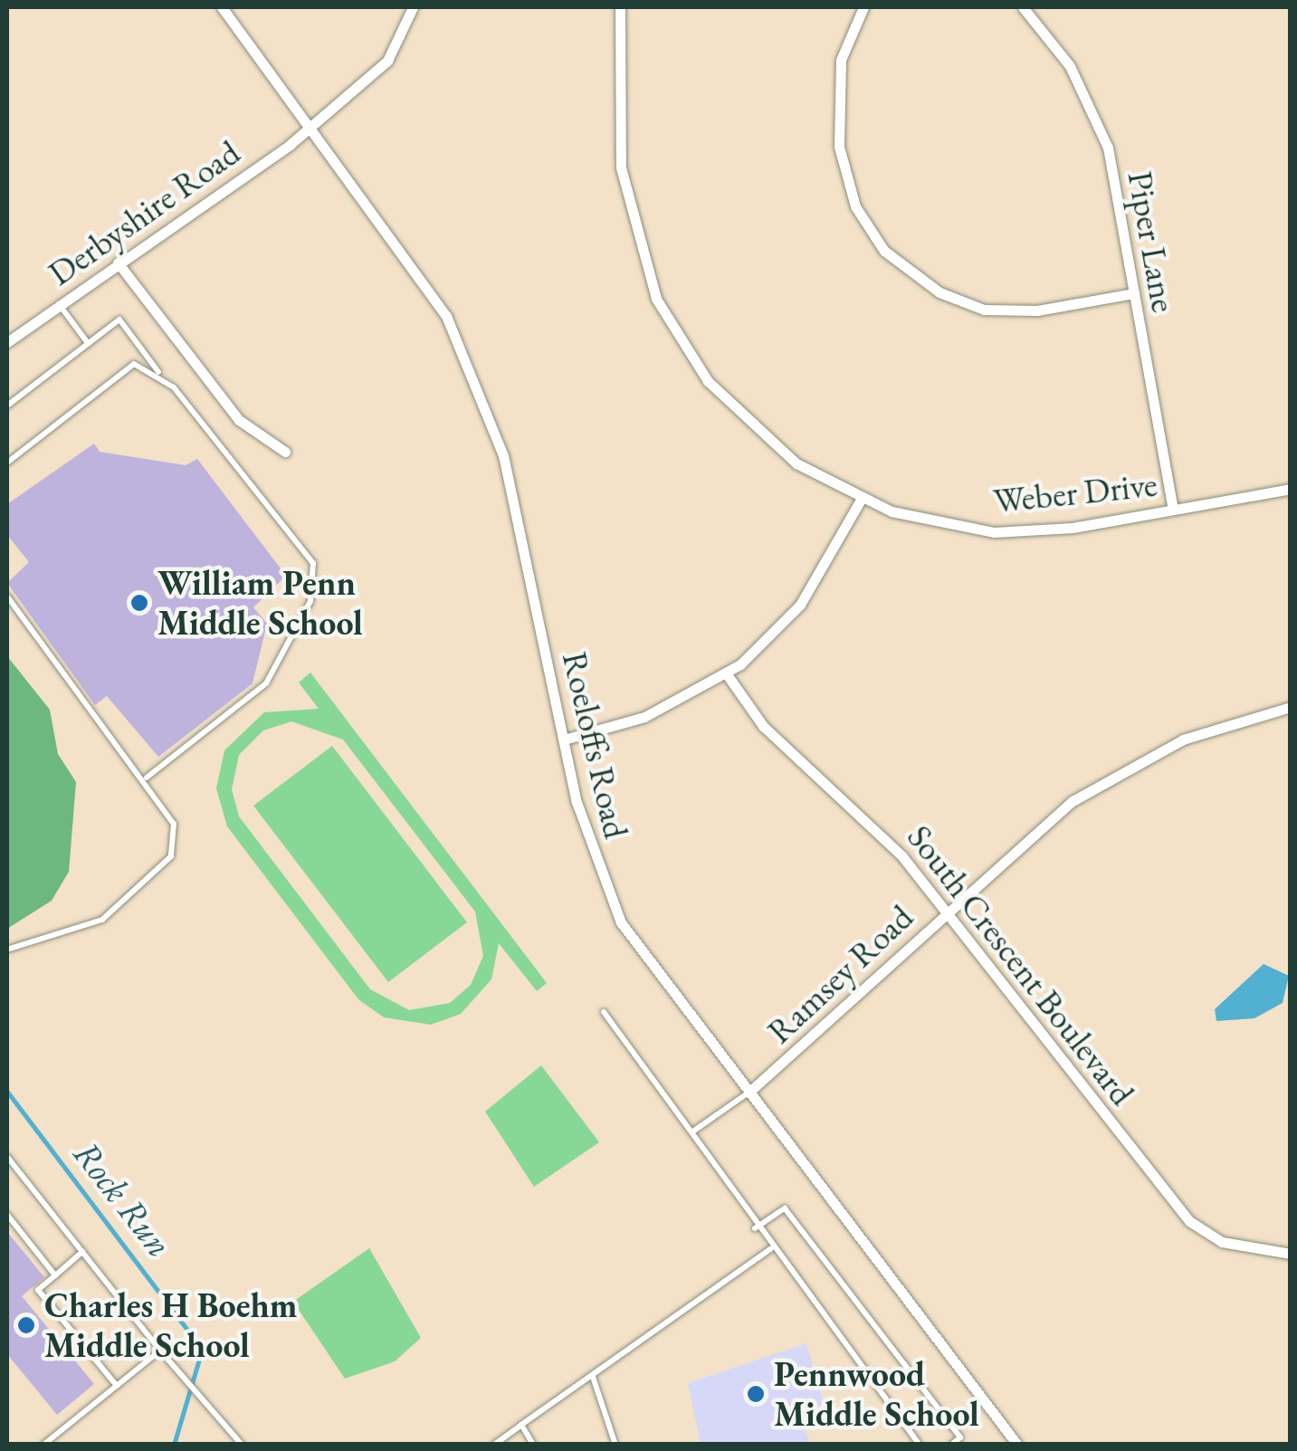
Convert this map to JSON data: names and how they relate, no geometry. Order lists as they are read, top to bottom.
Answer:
{
  "streets": {
    "street": [
      "Derbyshire Road",
      "Piper Lane",
      "Weber Drive",
      "Roeloffs Road",
      "South Crescent Boulevard",
      "Ramsey Road"
    ]
  },
  "crossings": [
    ["Derbyshire Road", "Roeloffs Road"],
    ["Piper Lane", "Weber Drive"],
    ["Roeloffs Road", "Ramsey Road"],
    ["South Crescent Boulevard", "Ramsey Road"]
  ],
  "water": ["Rock Run"],
  "places": ["William Penn Middle School", "Charles H Boehm Middle School", "Pennwood Middle School"]
}
